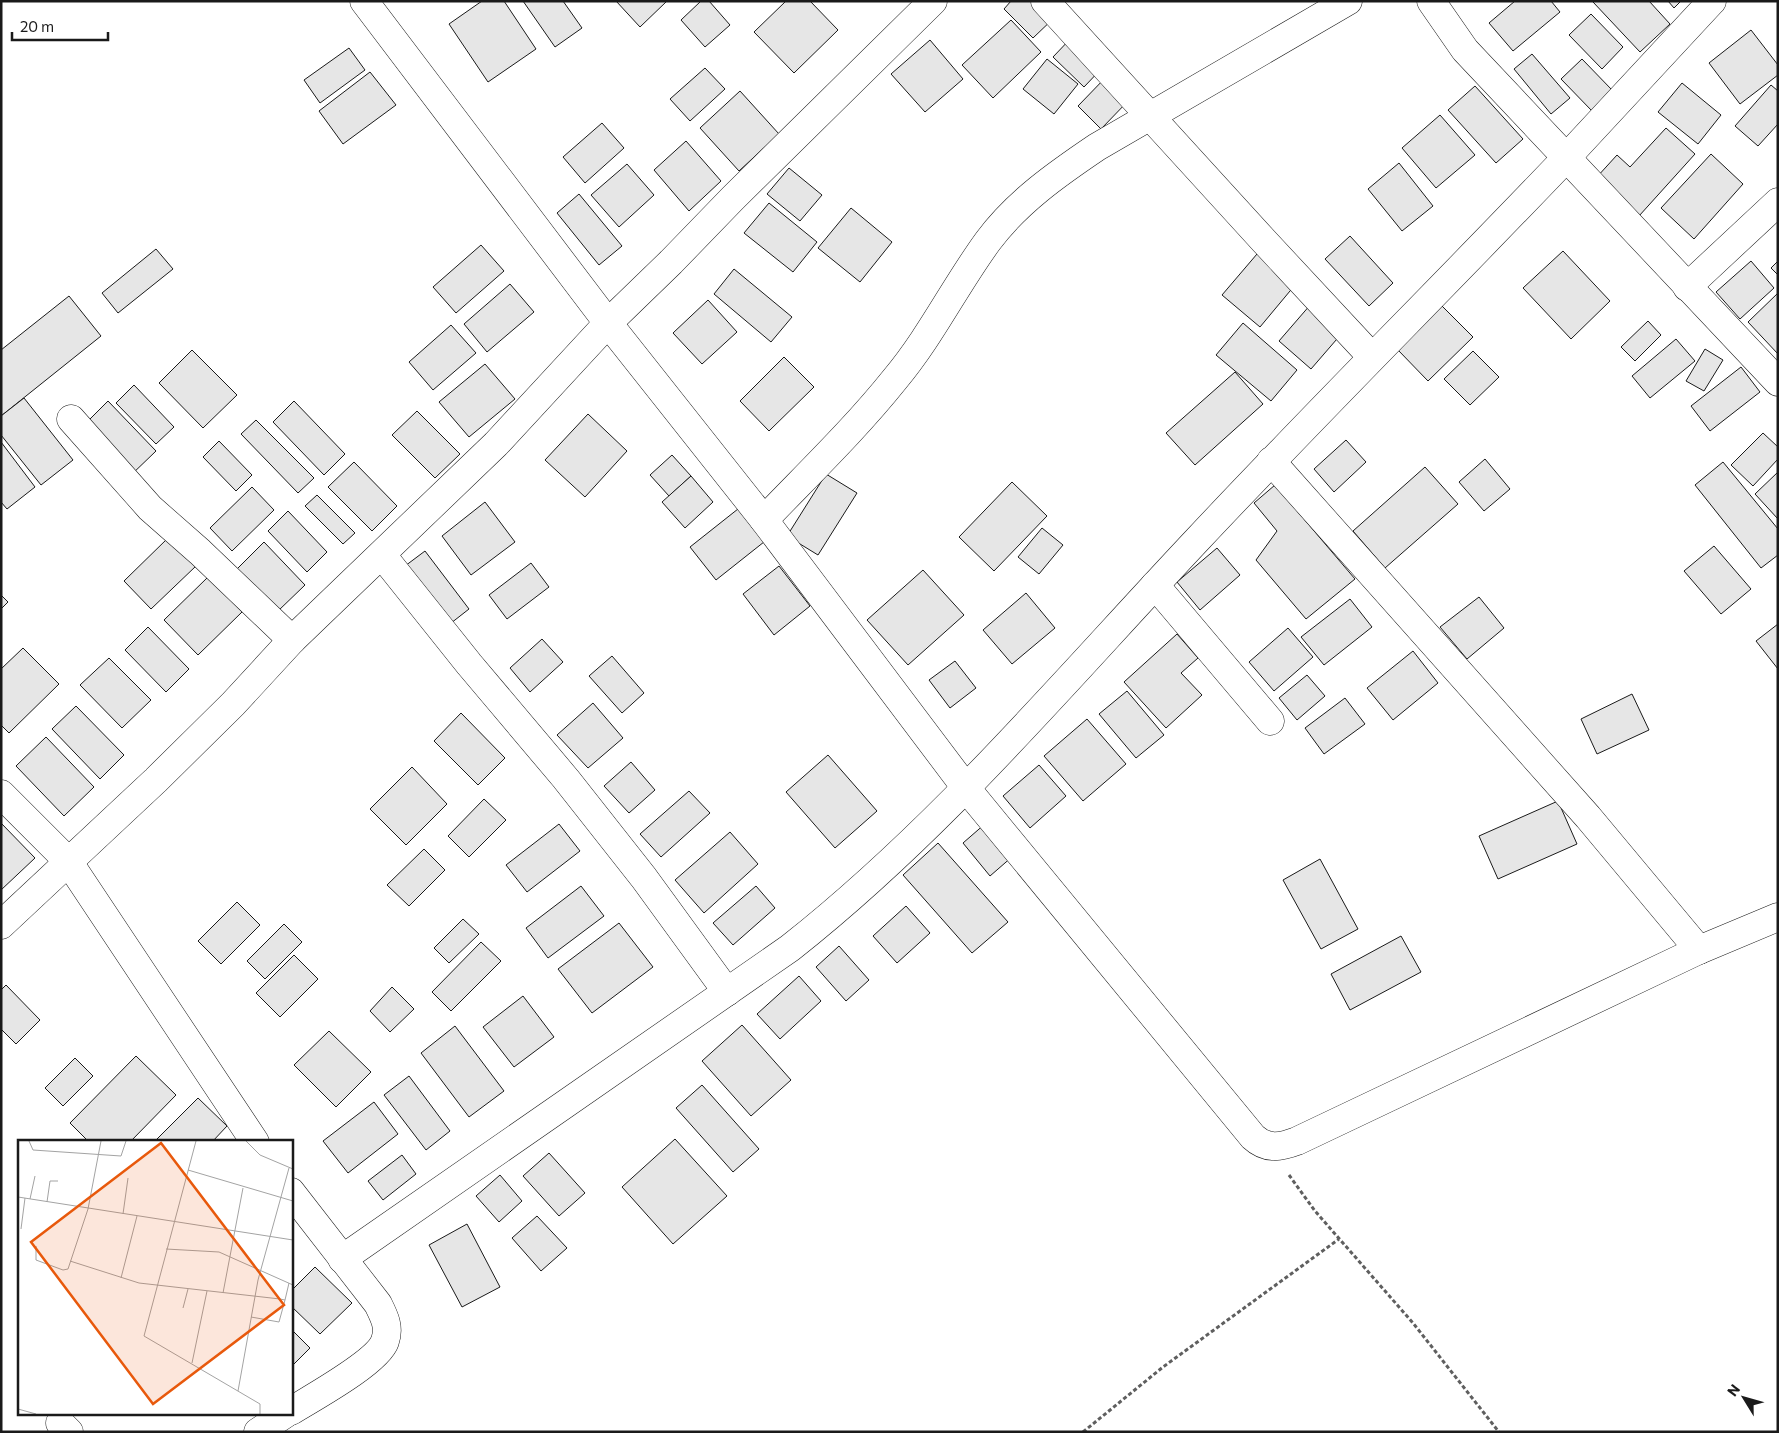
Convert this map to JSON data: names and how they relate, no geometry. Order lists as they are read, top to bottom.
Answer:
{
  "scale_bar": "20 m",
  "north": "top left"
}
